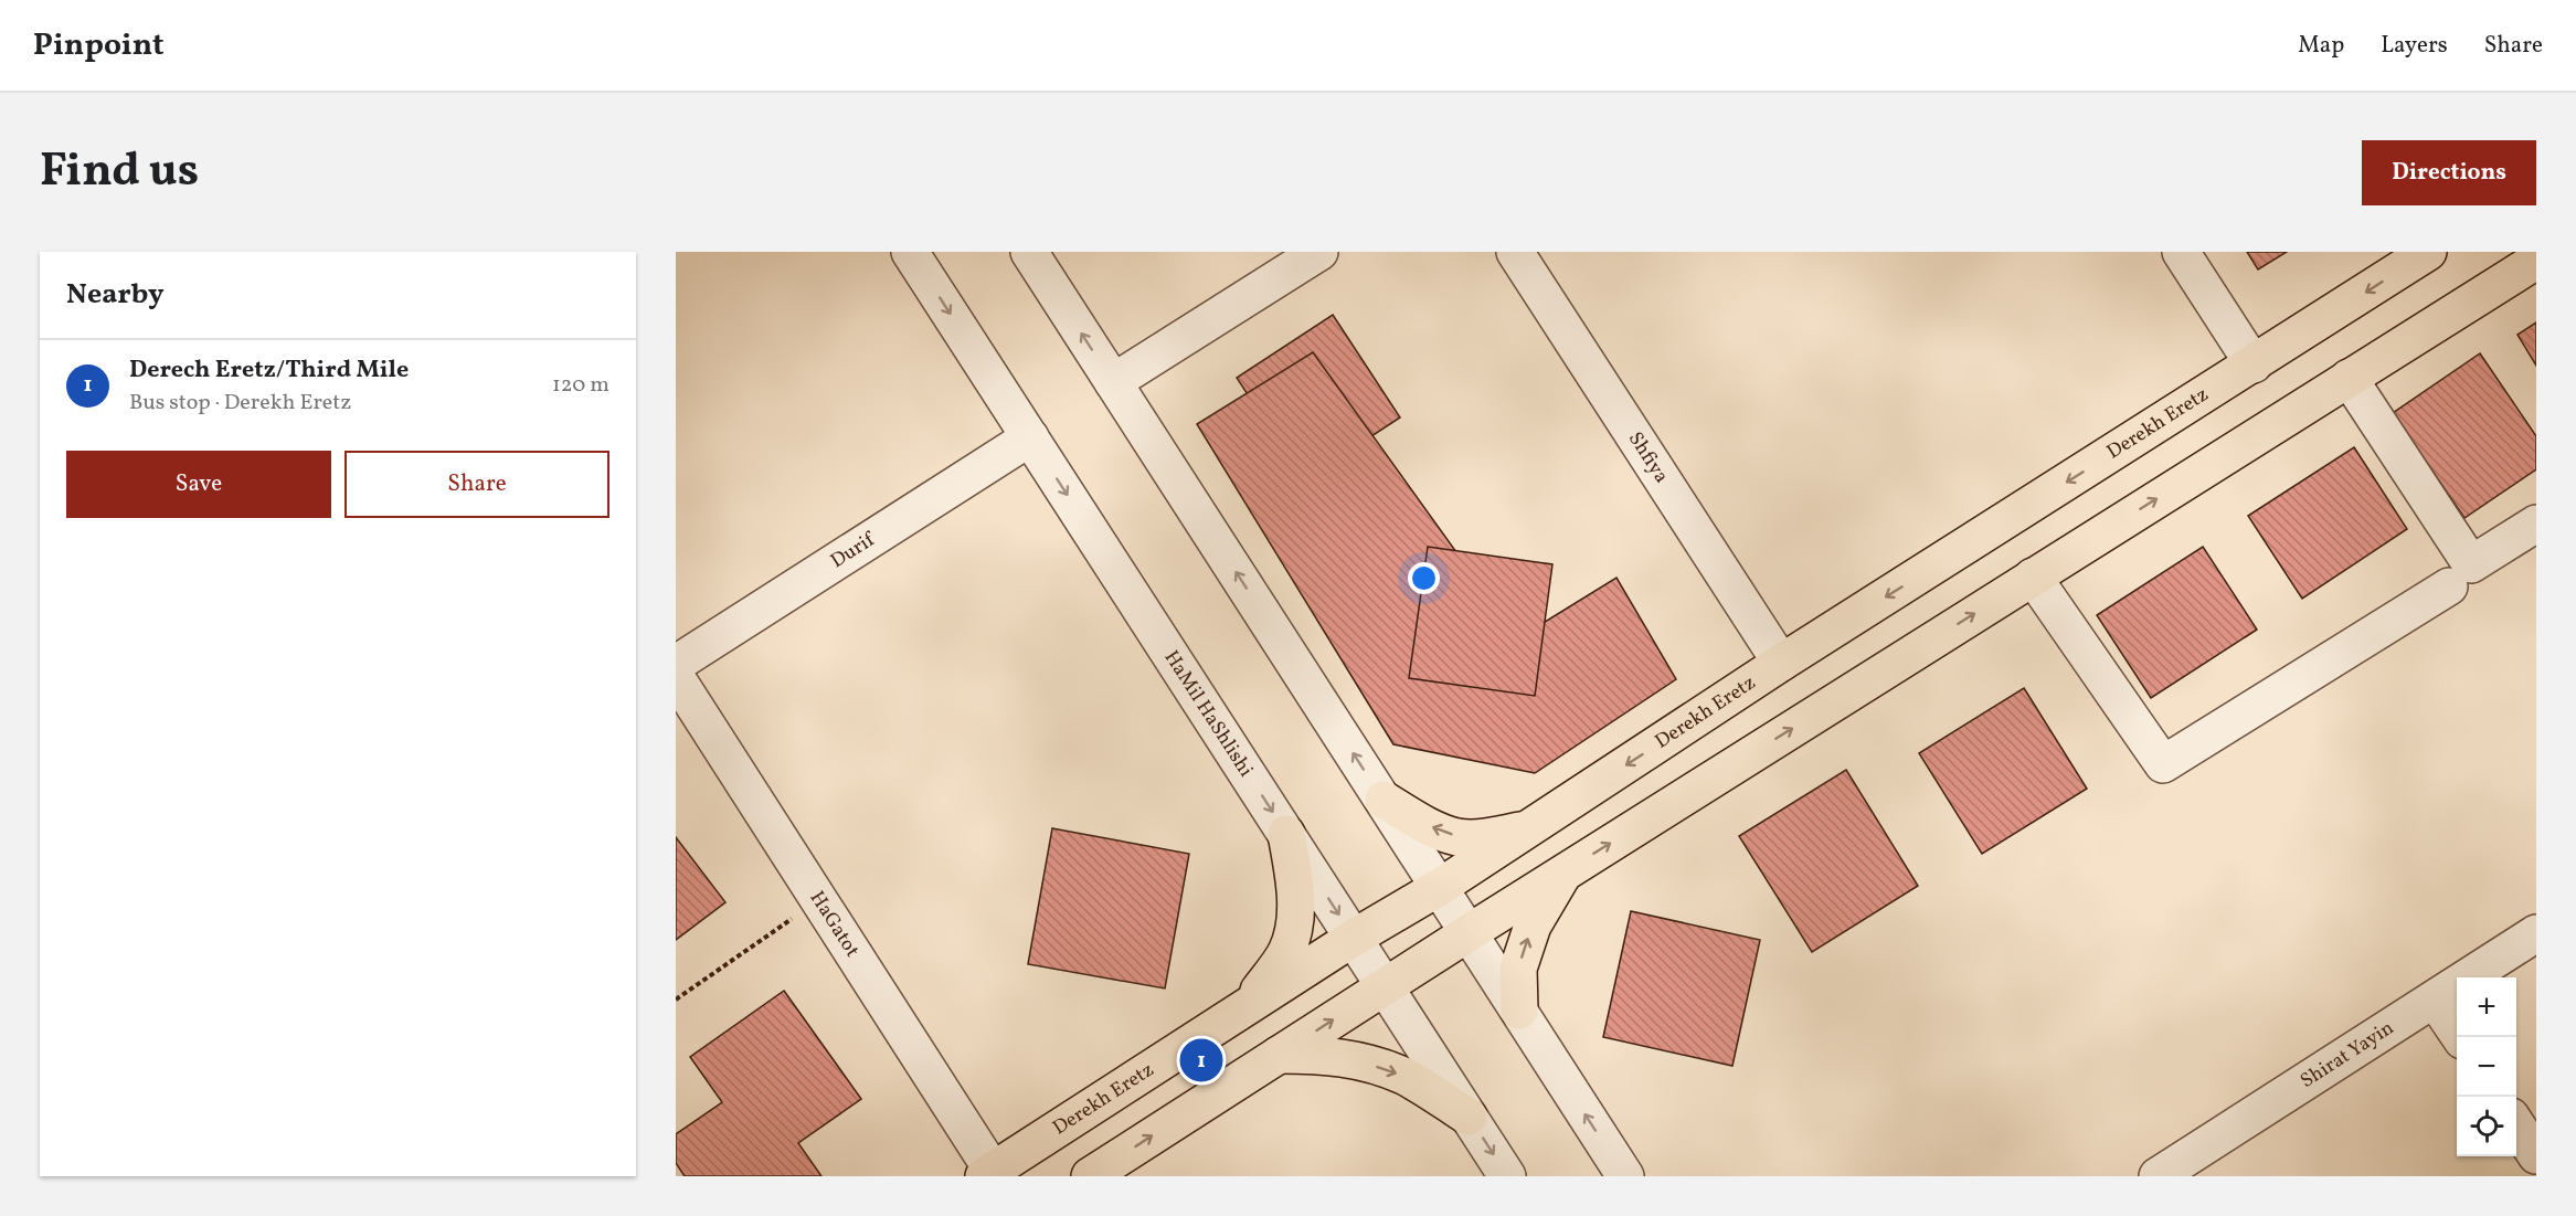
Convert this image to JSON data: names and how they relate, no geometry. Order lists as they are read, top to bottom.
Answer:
{
  "streets": {
    "main road": ["Derekh Eretz"],
    "street": [
      "Shfiya",
      "Durif",
      "HaMil HaShlishi",
      "HaGatot",
      "Shirat Yayin"
    ]
  },
  "crossings": [
    ["Derekh Eretz", "Shfiya"],
    ["Derekh Eretz", "HaMil HaShlishi"],
    ["Derekh Eretz", "HaGatot"],
    ["Durif", "HaMil HaShlishi"]
  ],
  "page": {
    "header": "Pinpoint",
    "nav": ["Map", "Layers", "Share"],
    "title": "Find us",
    "buttons": [
      "Directions",
      ["Save", "Share"]
    ],
    "heading": "Nearby",
    "list": [
      {
        "mark": "1",
        "name": "Derech Eretz/Third Mile",
        "note": "Bus stop · Derekh Eretz",
        "value": "120 m"
      }
    ],
    "map_buttons": ["+", "−"],
    "pins": "1"
  }
}
